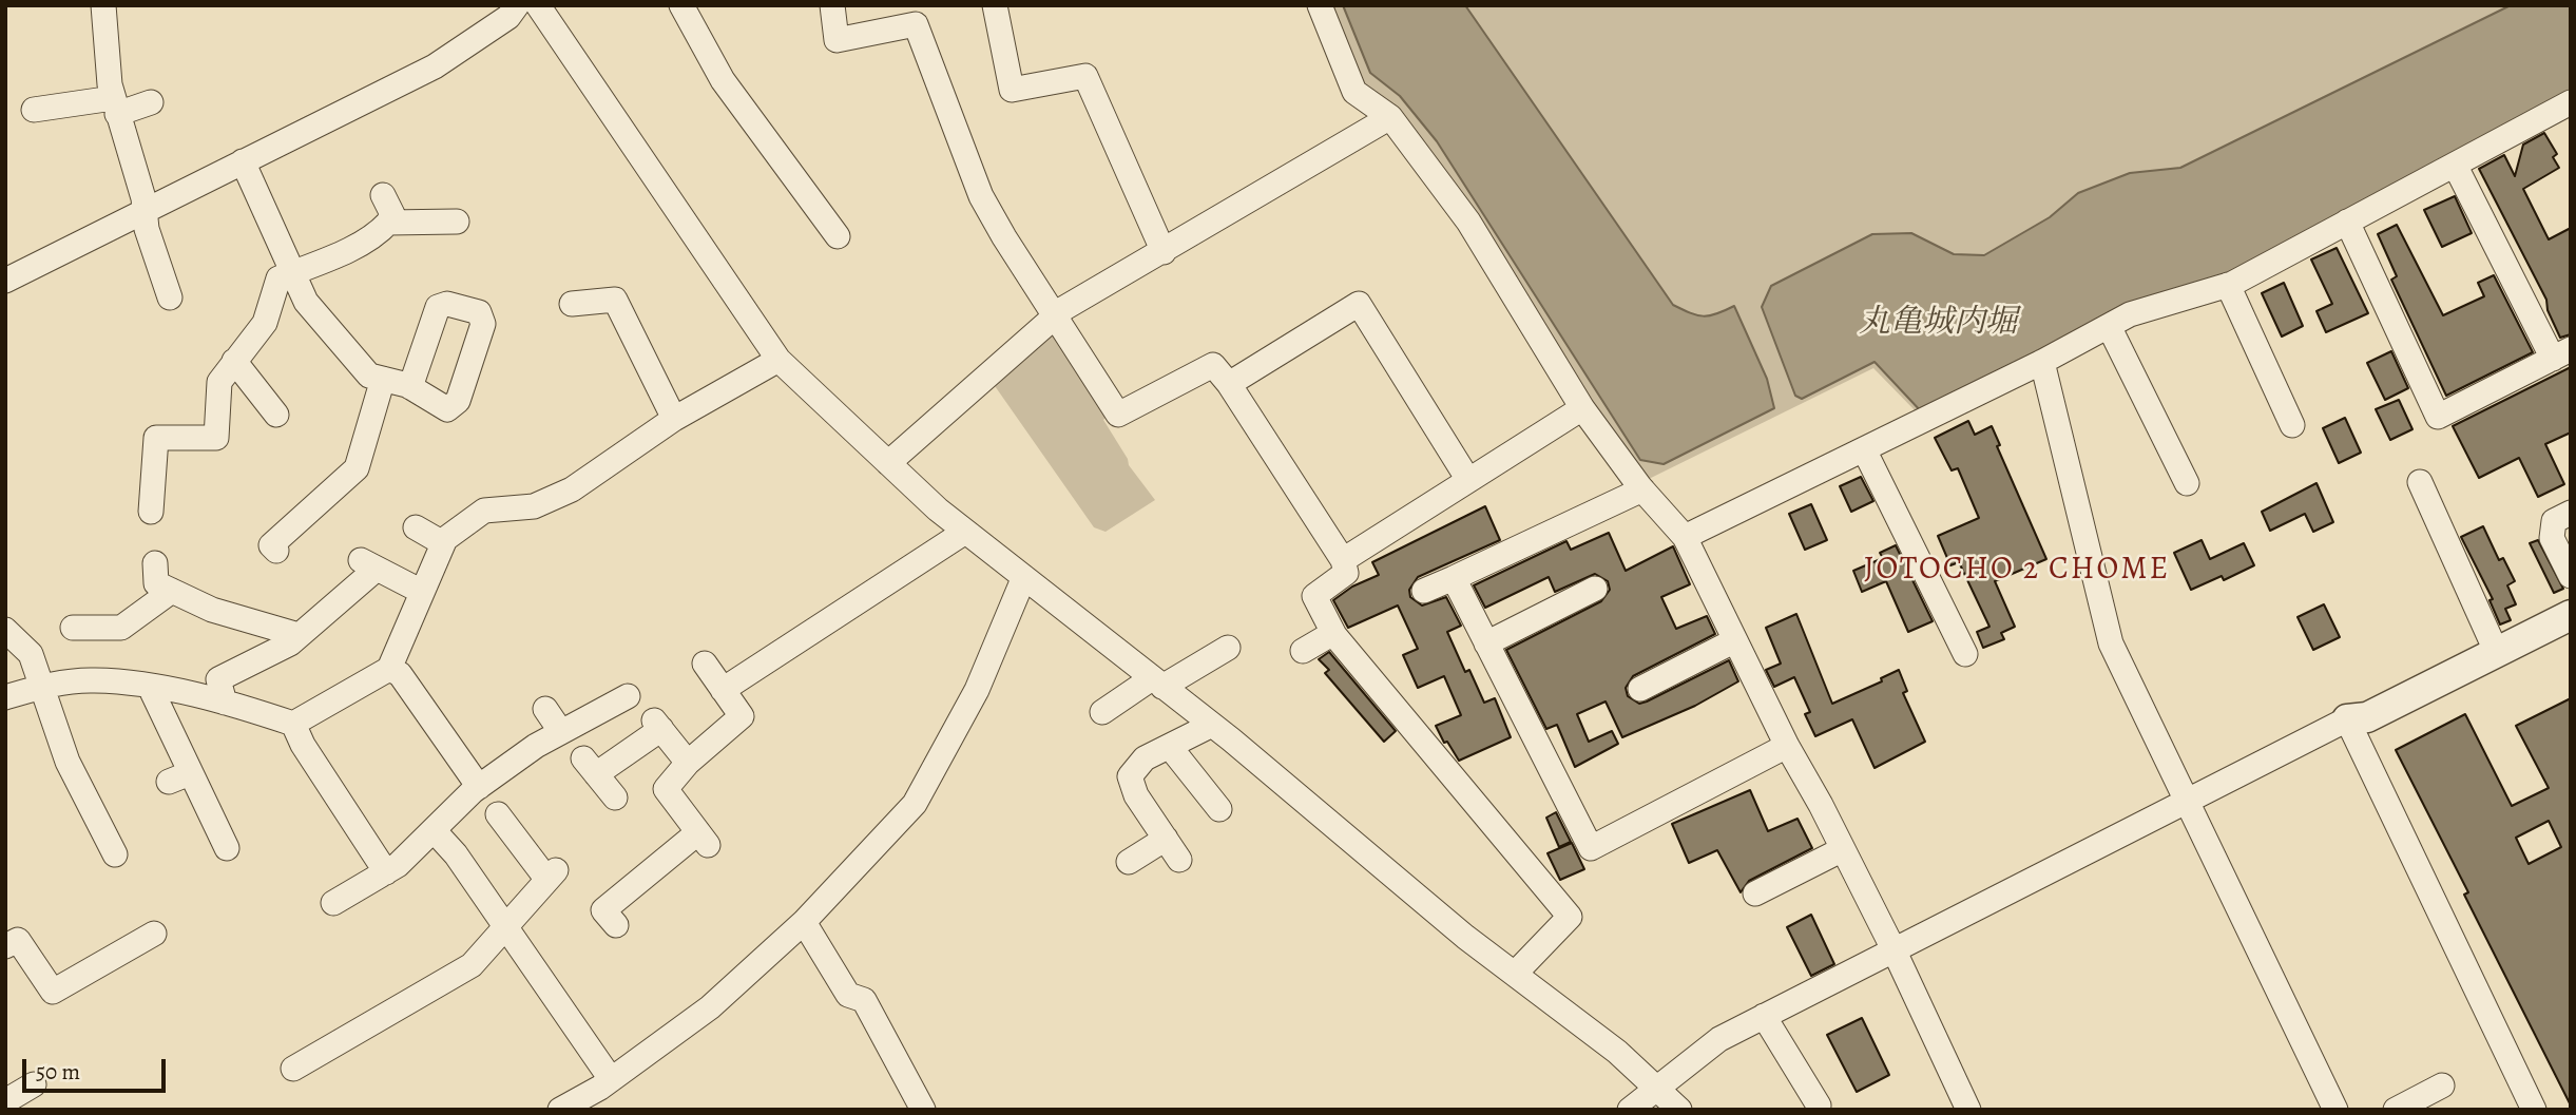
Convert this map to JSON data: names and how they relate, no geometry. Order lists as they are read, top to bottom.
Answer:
{
  "districts": ["JOTOCHO 2 CHOME"],
  "water": ["丸亀城内堀"],
  "scale_bar": "50 m"
}
